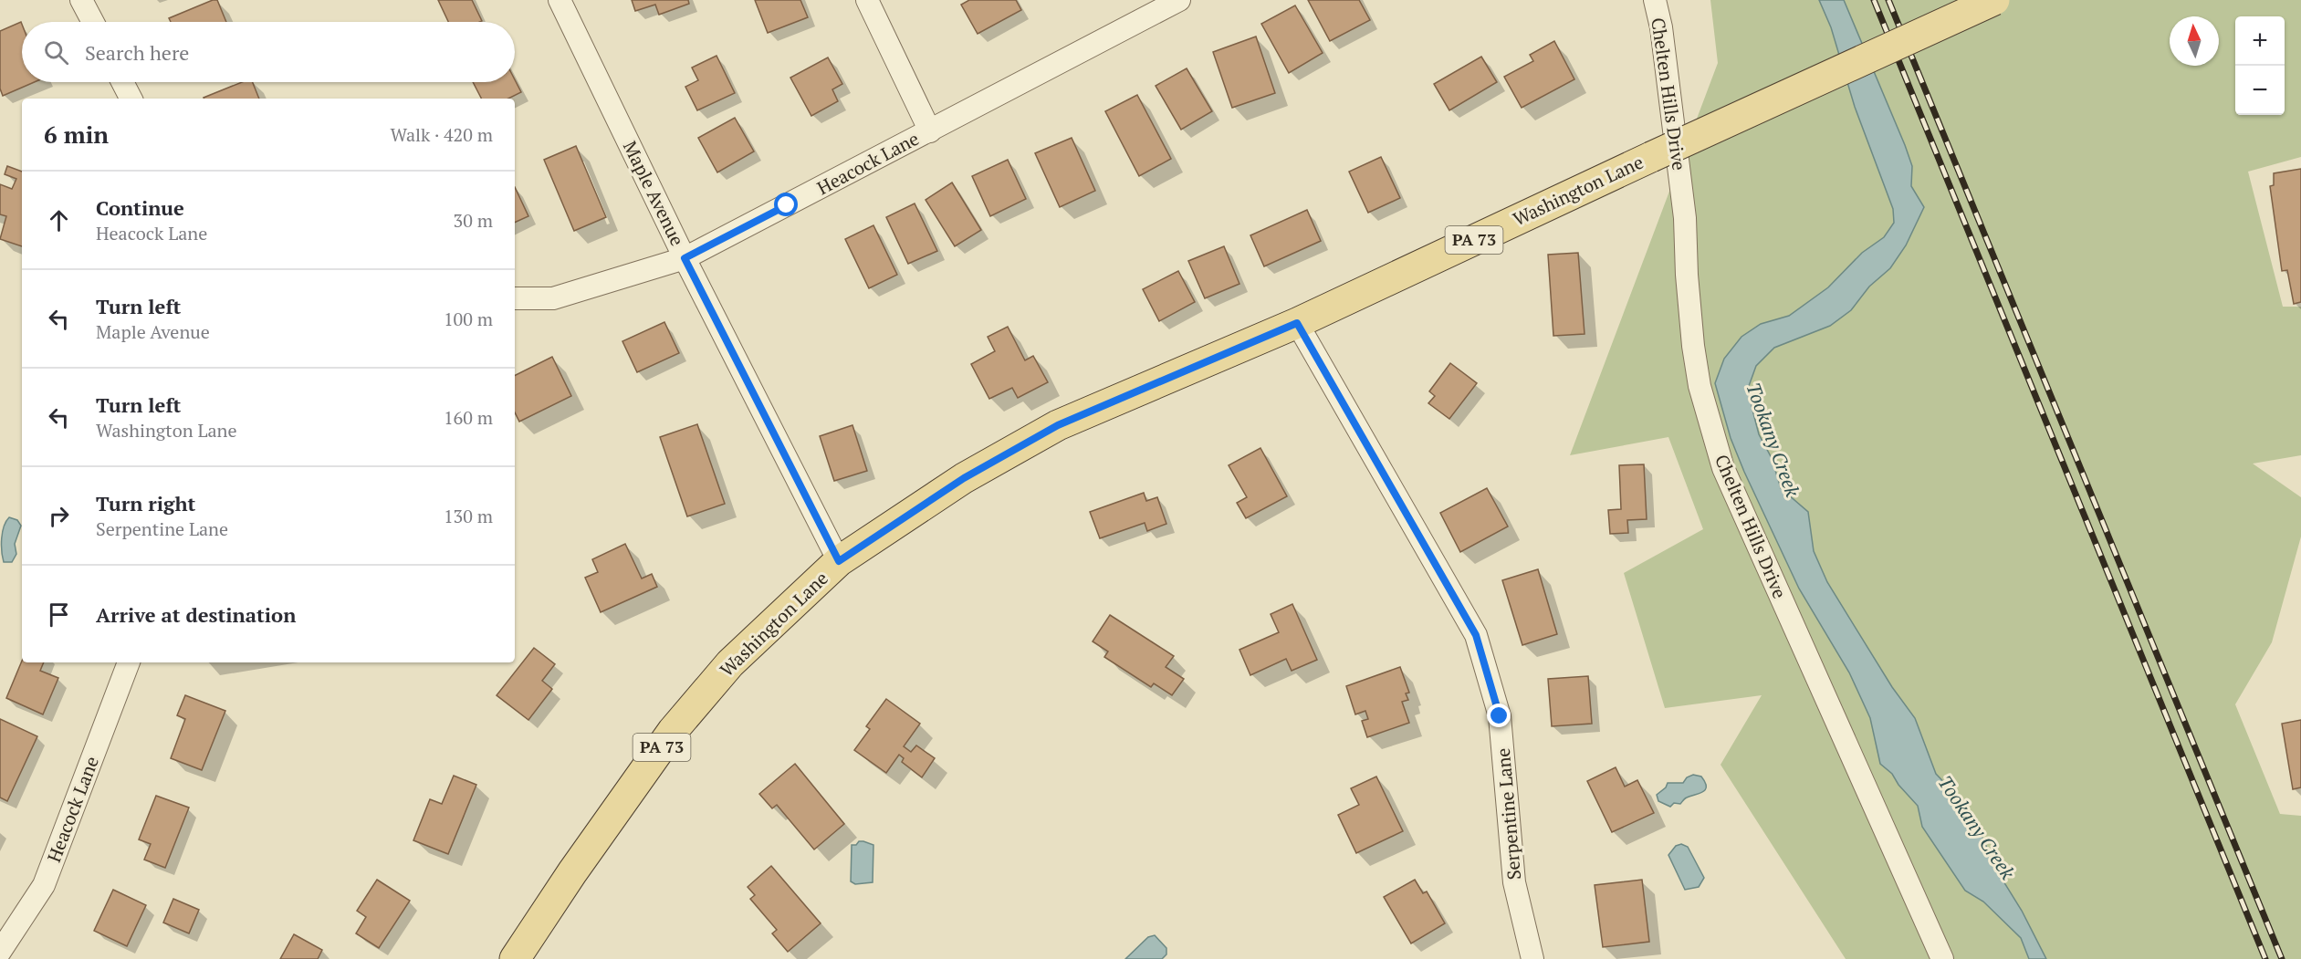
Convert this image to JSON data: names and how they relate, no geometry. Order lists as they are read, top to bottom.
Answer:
{
  "streets": {
    "main road": ["Washington Lane", "PA 73"],
    "street": [
      "Chelten Hills Drive",
      "Heacock Lane",
      "Maple Avenue",
      "Serpentine Lane"
    ]
  },
  "crossings": [
    ["Heacock Lane", "Maple Avenue"],
    ["Washington Lane", "Maple Avenue"],
    ["Washington Lane", "Serpentine Lane"]
  ],
  "water": ["Tookany Creek"],
  "north": "top",
  "page": {
    "map_buttons": ["+", "−"],
    "search": "Search here",
    "heading": ["6 min", "Walk · 420 m"],
    "list": [
      ["Continue", "Heacock Lane", "30 m"],
      ["Turn left", "Maple Avenue", "100 m"],
      ["Turn left", "Washington Lane", "160 m"],
      ["Turn right", "Serpentine Lane", "130 m"],
      "Arrive at destination"
    ]
  }
}
